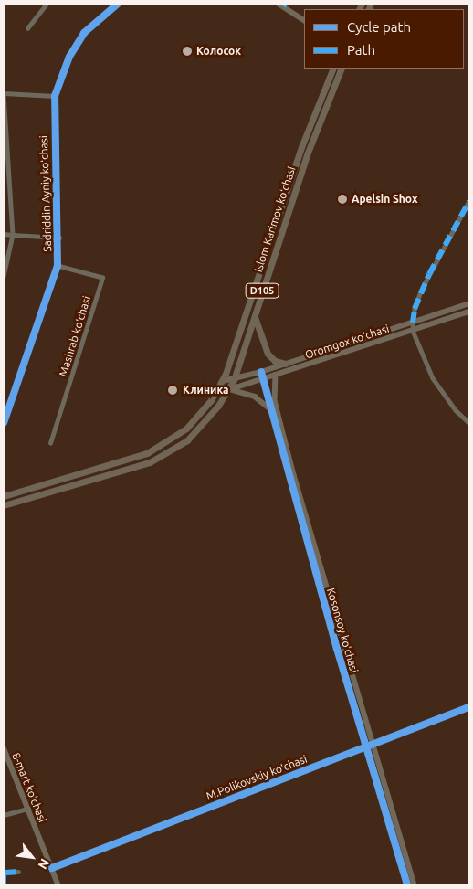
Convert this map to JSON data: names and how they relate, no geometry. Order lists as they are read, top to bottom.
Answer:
{
  "streets": {
    "main road": ["Islom Karimov koʻchasi", "D105"],
    "street": [
      "Sadriddin Ayniy koʻchasi",
      "Mashrab koʻchasi",
      "Oromgox ko‘chasi",
      "Kosonsoy koʻchasi",
      "M.Polikovskiy koʻchasi",
      "8-mart ko'chasi"
    ]
  },
  "crossings": [
    ["Sadriddin Ayniy koʻchasi", "Mashrab koʻchasi"],
    ["Islom Karimov koʻchasi", "Oromgox ko‘chasi"],
    ["Oromgox ko‘chasi", "Kosonsoy koʻchasi"],
    ["Kosonsoy koʻchasi", "M.Polikovskiy koʻchasi"],
    ["M.Polikovskiy koʻchasi", "8-mart ko'chasi"]
  ],
  "places": ["Колосок", "Apelsin Shox", "Клиника"],
  "legend": ["Cycle path", "Path"],
  "north": "bottom right"
}
